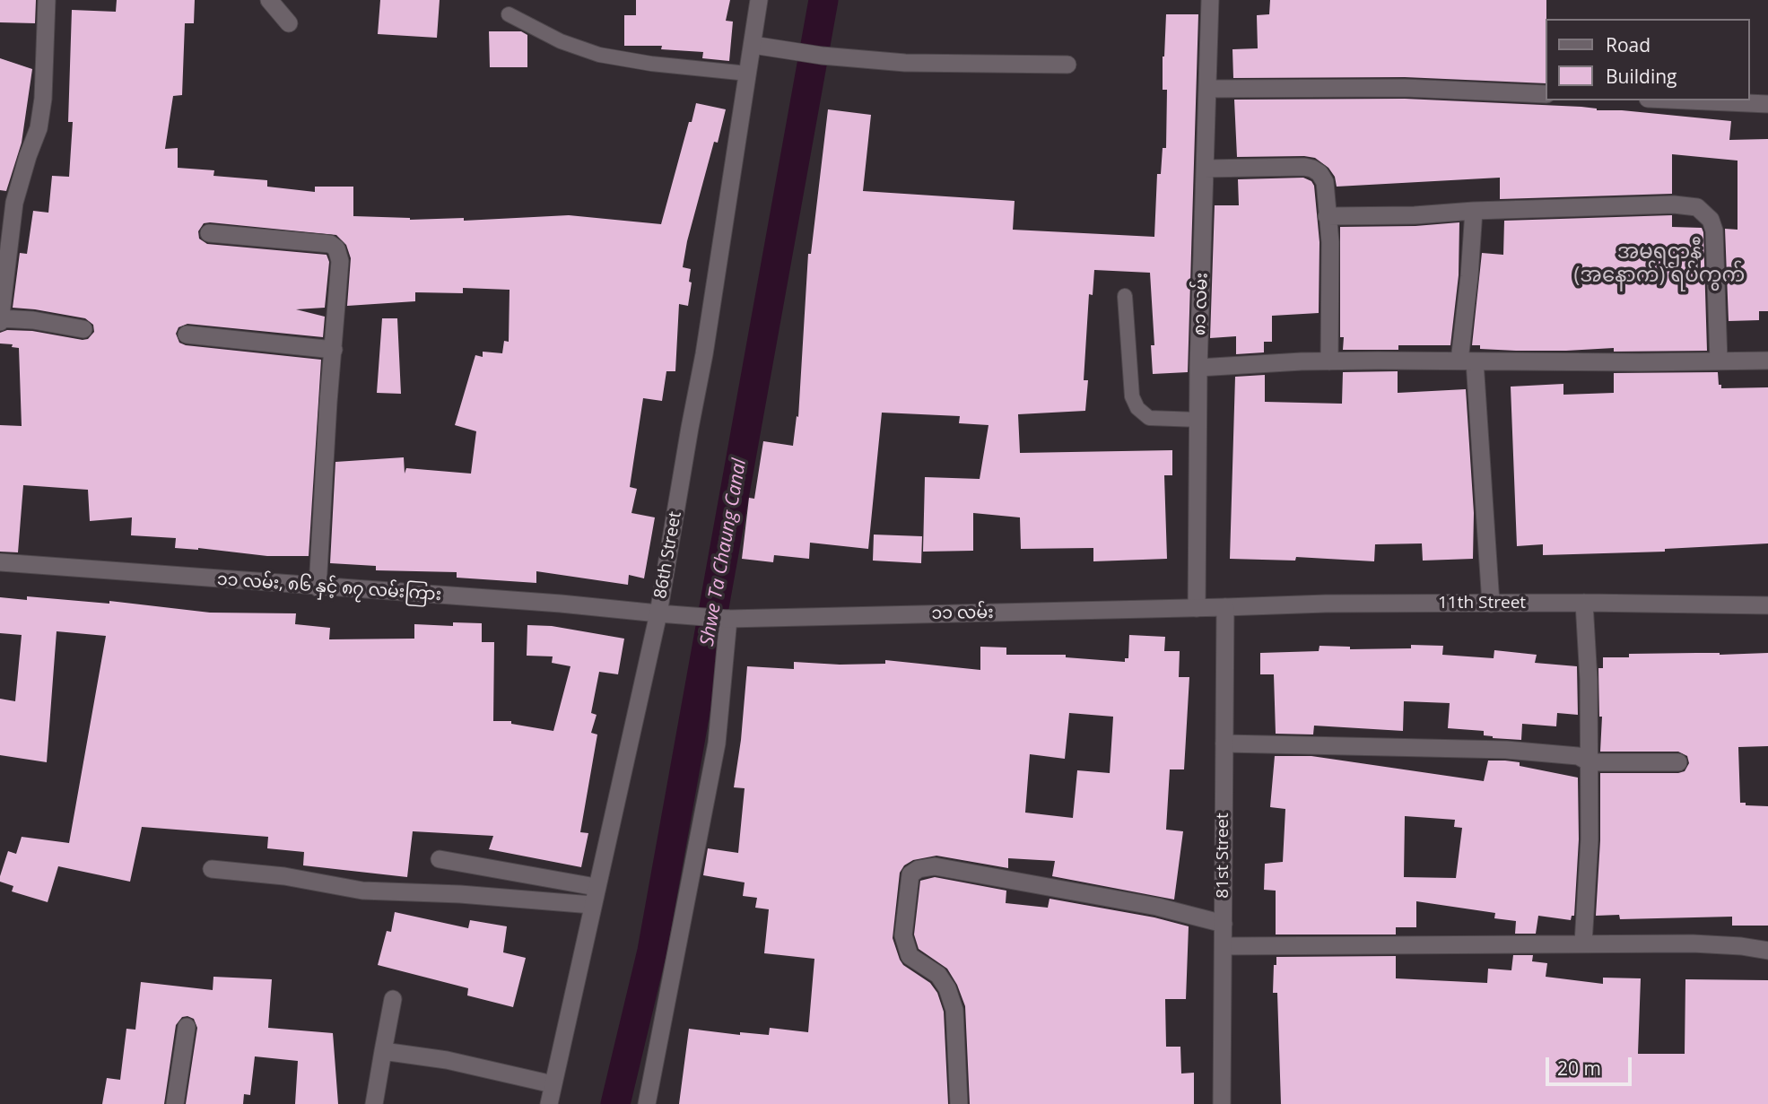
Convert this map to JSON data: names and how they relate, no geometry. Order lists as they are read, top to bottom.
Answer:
{
  "streets": {
    "street": [
      "၈၁ လမ်း",
      "86th Street",
      "၁၁ လမ်း, ၈၆ နှင့် ၈၇ လမ်းကြား",
      "11th Street",
      "၁၁ လမ်း",
      "81st Street"
    ]
  },
  "crossings": [
    ["၈၁ လမ်း", "11th Street"],
    ["၈၁ လမ်း", "၁၁ လမ်း"],
    ["86th Street", "၁၁ လမ်း, ၈၆ နှင့် ၈၇ လမ်းကြား"],
    ["11th Street", "၁၁ လမ်း"],
    ["11th Street", "81st Street"]
  ],
  "districts": ["အမရဌာနီ (အနောက်) ရပ်ကွက်"],
  "water": ["Shwe Ta Chaung Canal"],
  "legend": ["Road", "Building"],
  "scale_bar": "20 m"
}
